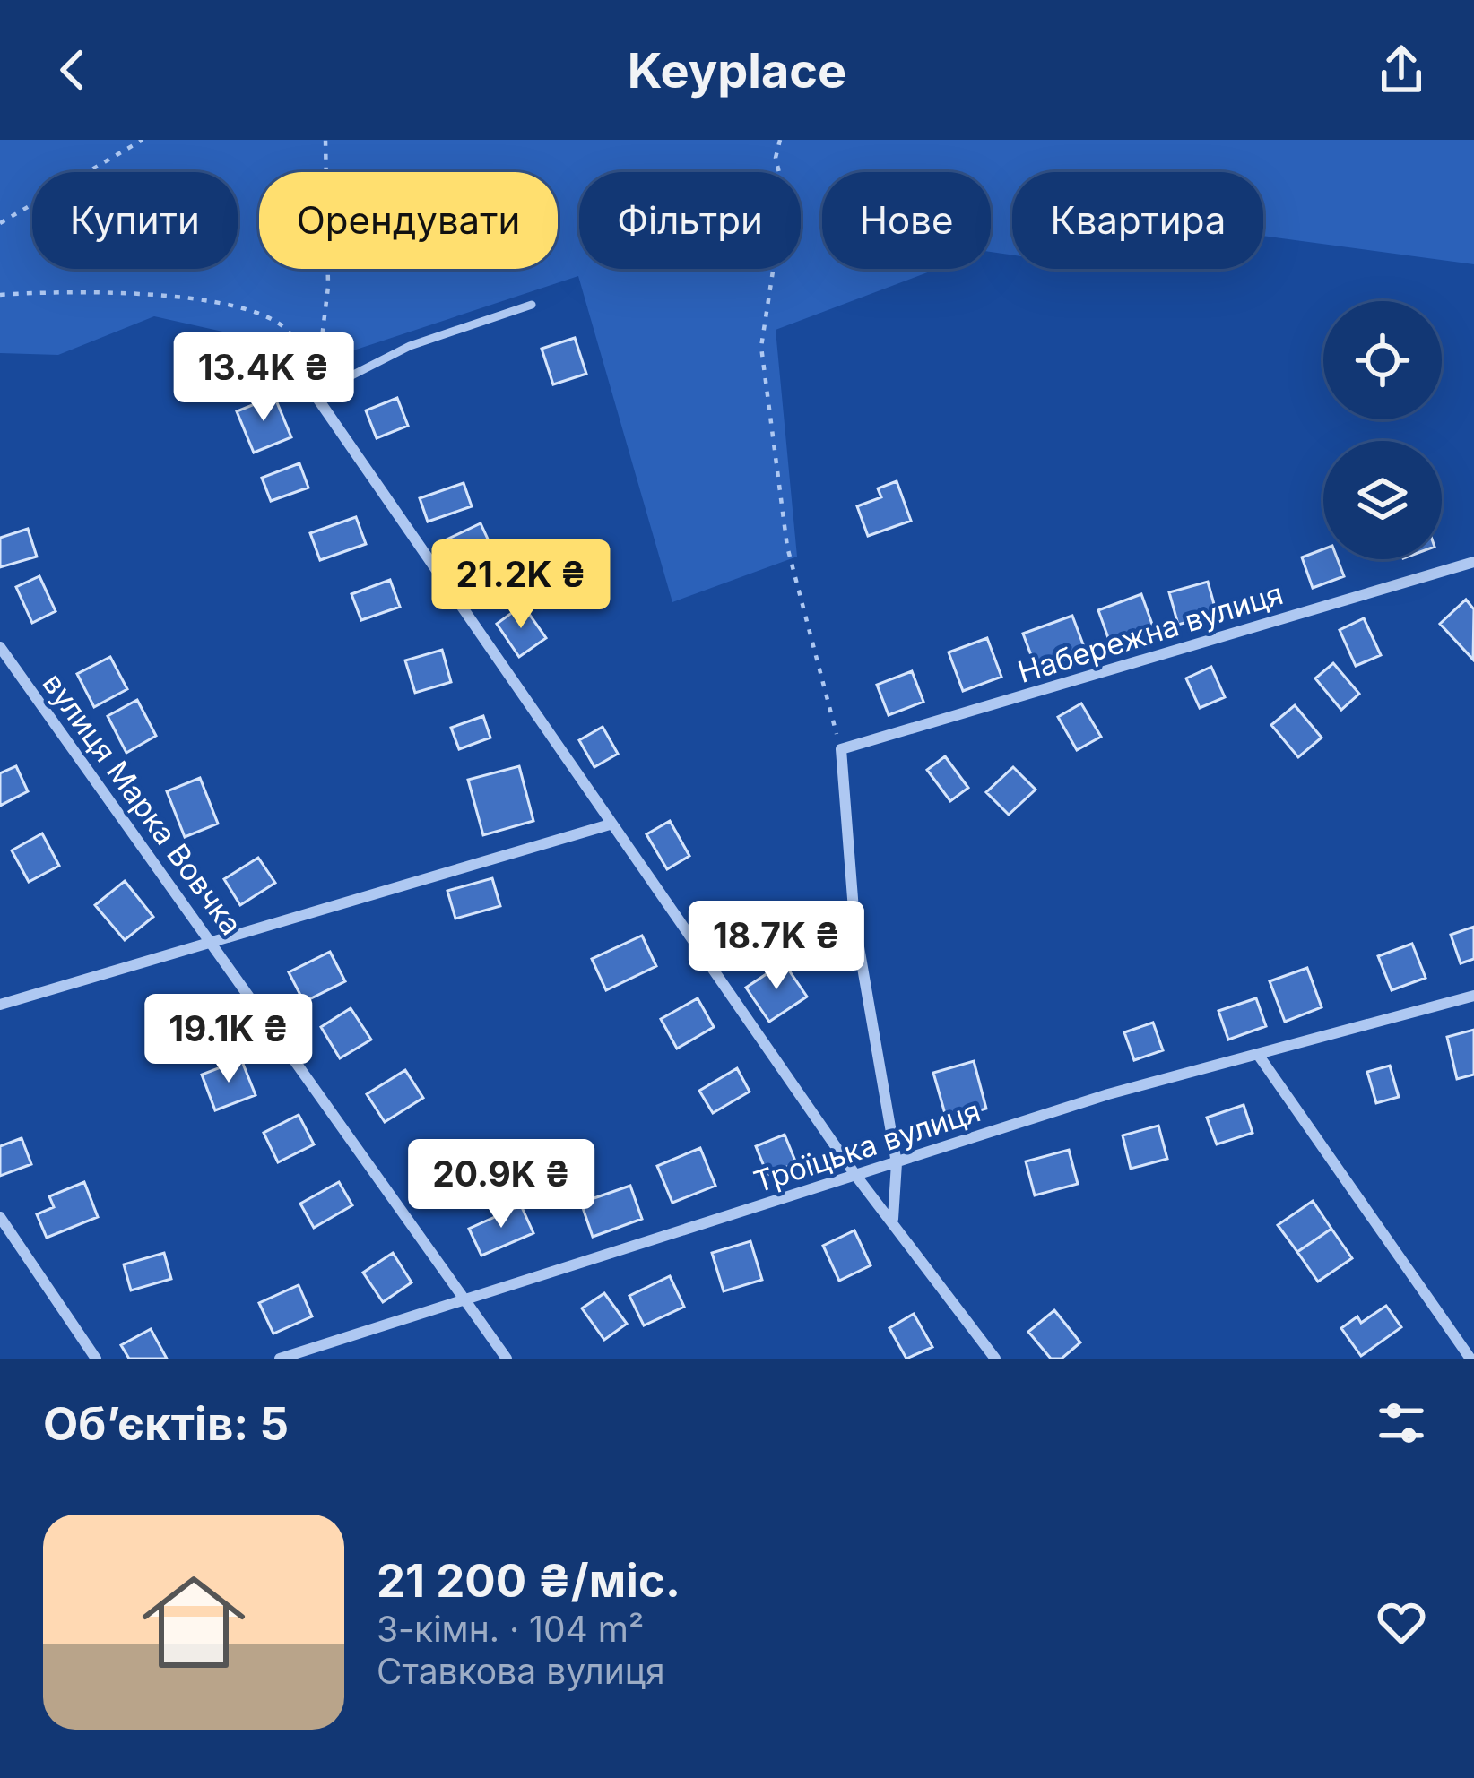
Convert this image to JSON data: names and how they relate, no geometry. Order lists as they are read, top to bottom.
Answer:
{
  "streets": {
    "street": ["Набережна вулиця", "вулиця Марка Вовчка", "Троїцька вулиця"]
  },
  "crossings": [
    ["вулиця Марка Вовчка", "Троїцька вулиця"]
  ],
  "page": {
    "header": "Keyplace",
    "chip": [
      "Купити",
      "Орендувати",
      "Фільтри",
      "Нове",
      "Квартира"
    ],
    "price": [
      "13.4K ₴",
      "21.2K ₴",
      "18.7K ₴",
      "19.1K ₴",
      "20.9K ₴"
    ],
    "heading": "Об’єктів: 5",
    "list": [
      {
        "name": "21 200 ₴/міс.",
        "note": "3-кімн. · 104 m² · Ставкова вулиця"
      }
    ]
  }
}
